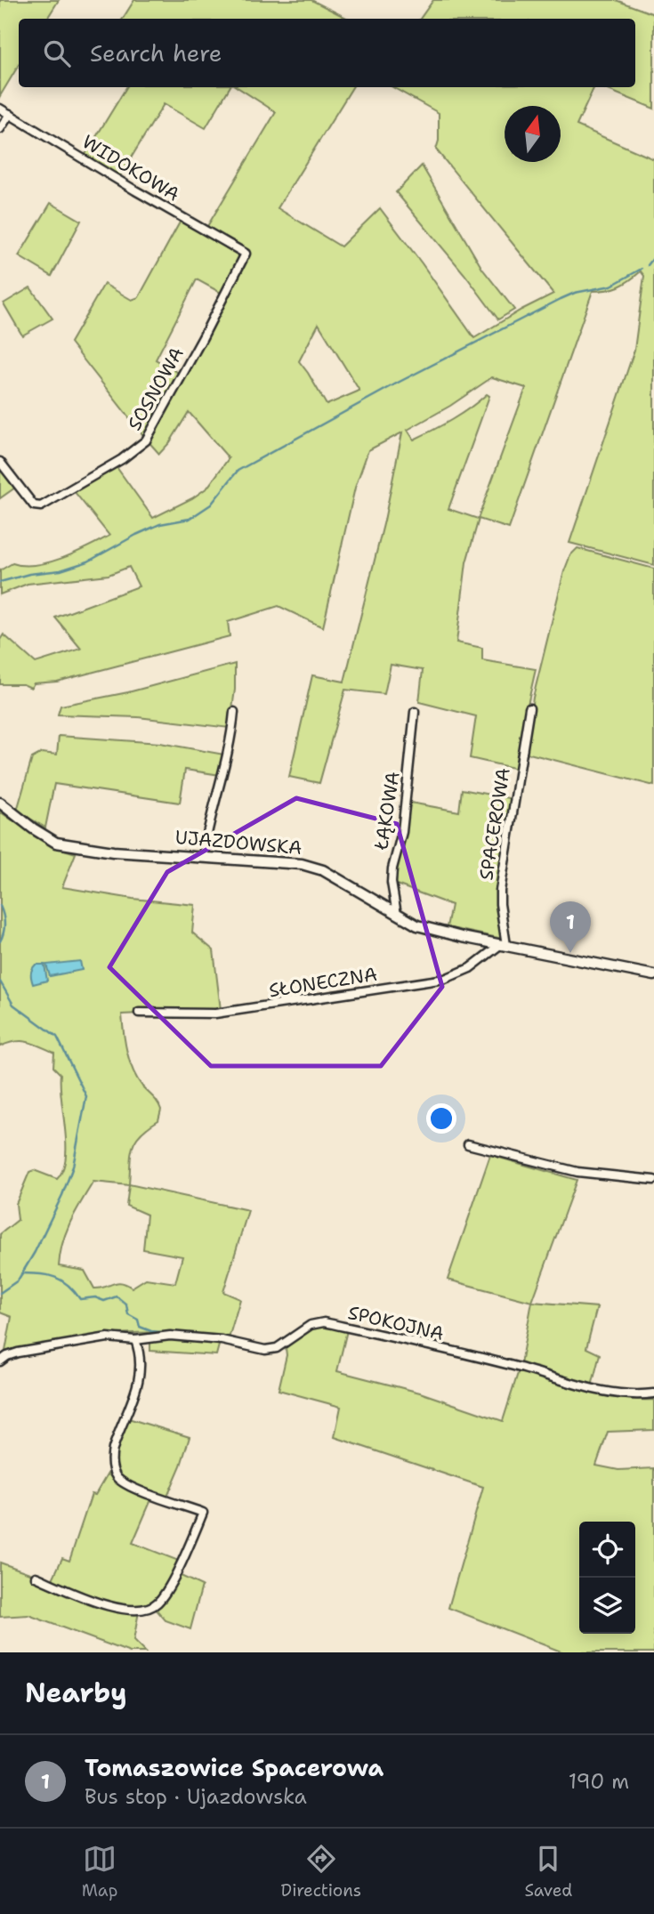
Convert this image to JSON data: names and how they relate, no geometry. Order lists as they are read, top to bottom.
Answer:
{
  "streets": {
    "street": [
      "WIDOKOWA",
      "SOSNOWA",
      "ŁĄKOWA",
      "SPACEROWA",
      "UJAZDOWSKA",
      "SŁONECZNA",
      "SPOKOJNA"
    ]
  },
  "crossings": [
    ["WIDOKOWA", "SOSNOWA"],
    ["ŁĄKOWA", "UJAZDOWSKA"],
    ["SPACEROWA", "UJAZDOWSKA"],
    ["SPACEROWA", "SŁONECZNA"],
    ["UJAZDOWSKA", "SŁONECZNA"]
  ],
  "north": "top",
  "page": {
    "search": "Search here",
    "pins": "1",
    "heading": "Nearby",
    "list": [
      {
        "mark": "1",
        "name": "Tomaszowice Spacerowa",
        "note": "Bus stop · Ujazdowska",
        "value": "190 m"
      }
    ],
    "nav": ["Map", "Directions", "Saved"]
  }
}
